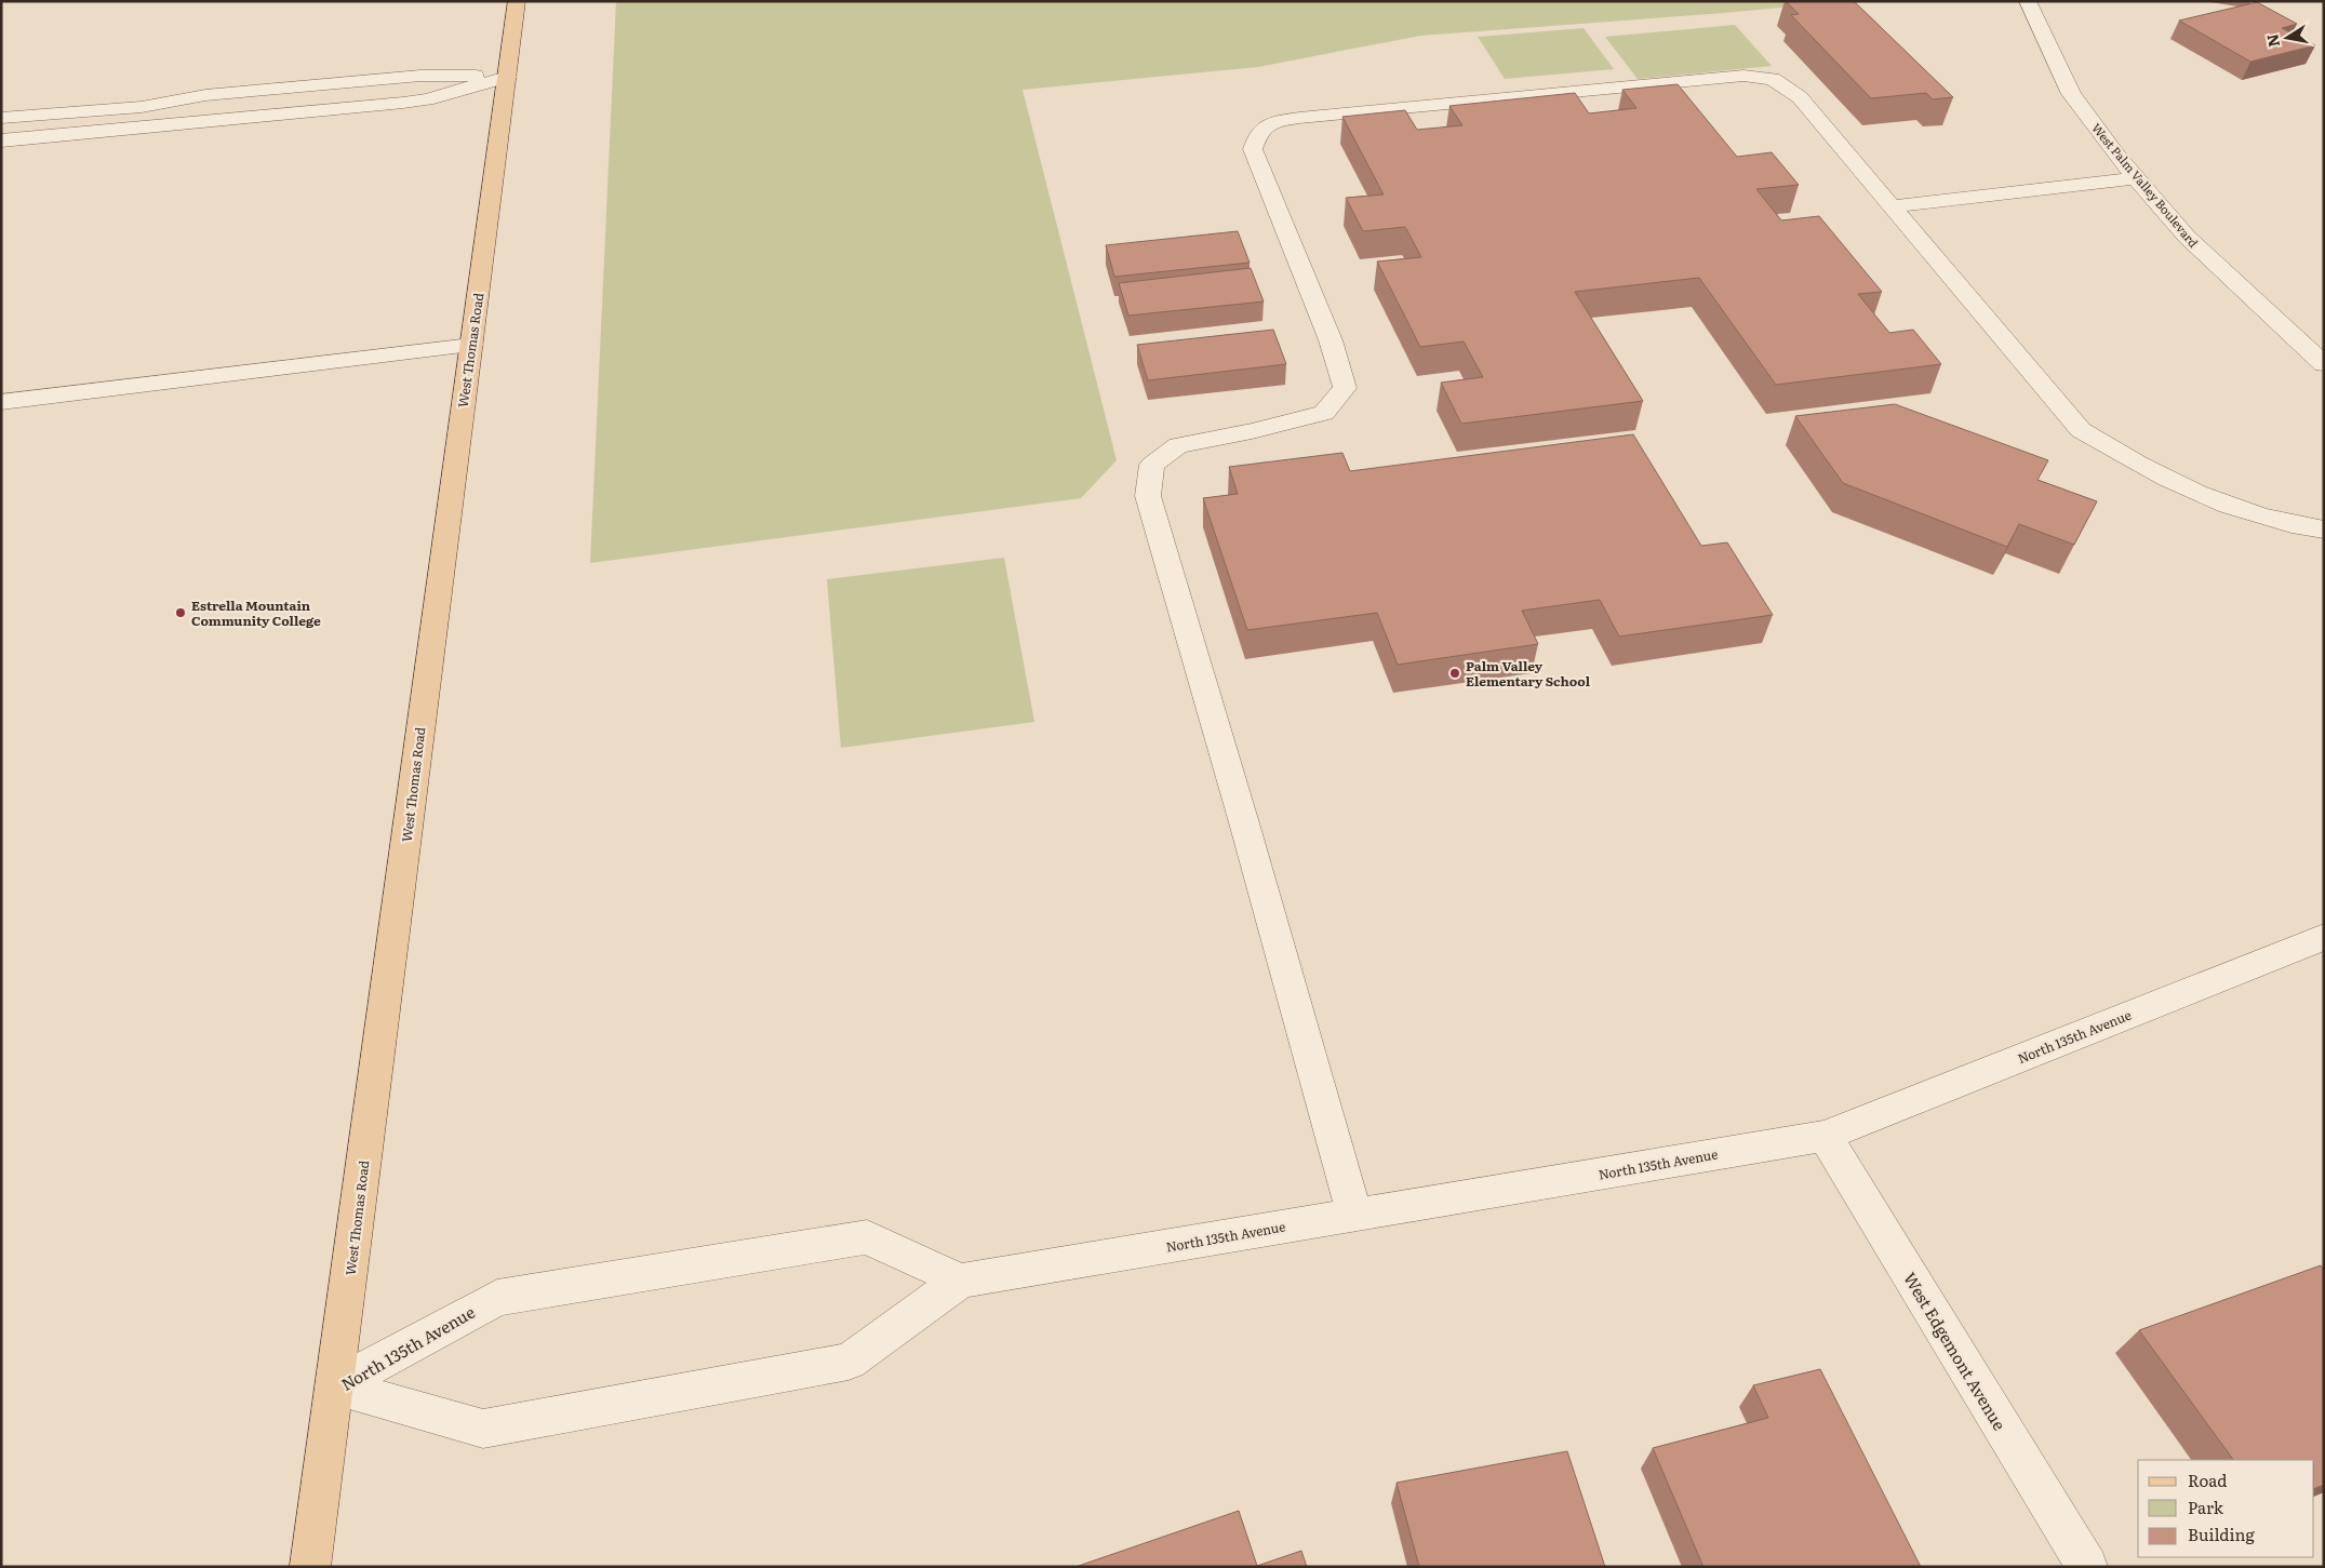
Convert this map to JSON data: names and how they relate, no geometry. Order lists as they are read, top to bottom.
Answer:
{
  "streets": {
    "main road": ["West Thomas Road"],
    "street": ["West Palm Valley Boulevard", "North 135th Avenue", "West Edgemont Avenue"]
  },
  "crossings": [
    ["West Thomas Road", "North 135th Avenue"],
    ["North 135th Avenue", "West Edgemont Avenue"]
  ],
  "places": ["Estrella Mountain Community College", "Palm Valley Elementary School"],
  "legend": ["Road", "Park", "Building"],
  "north": "left"
}
